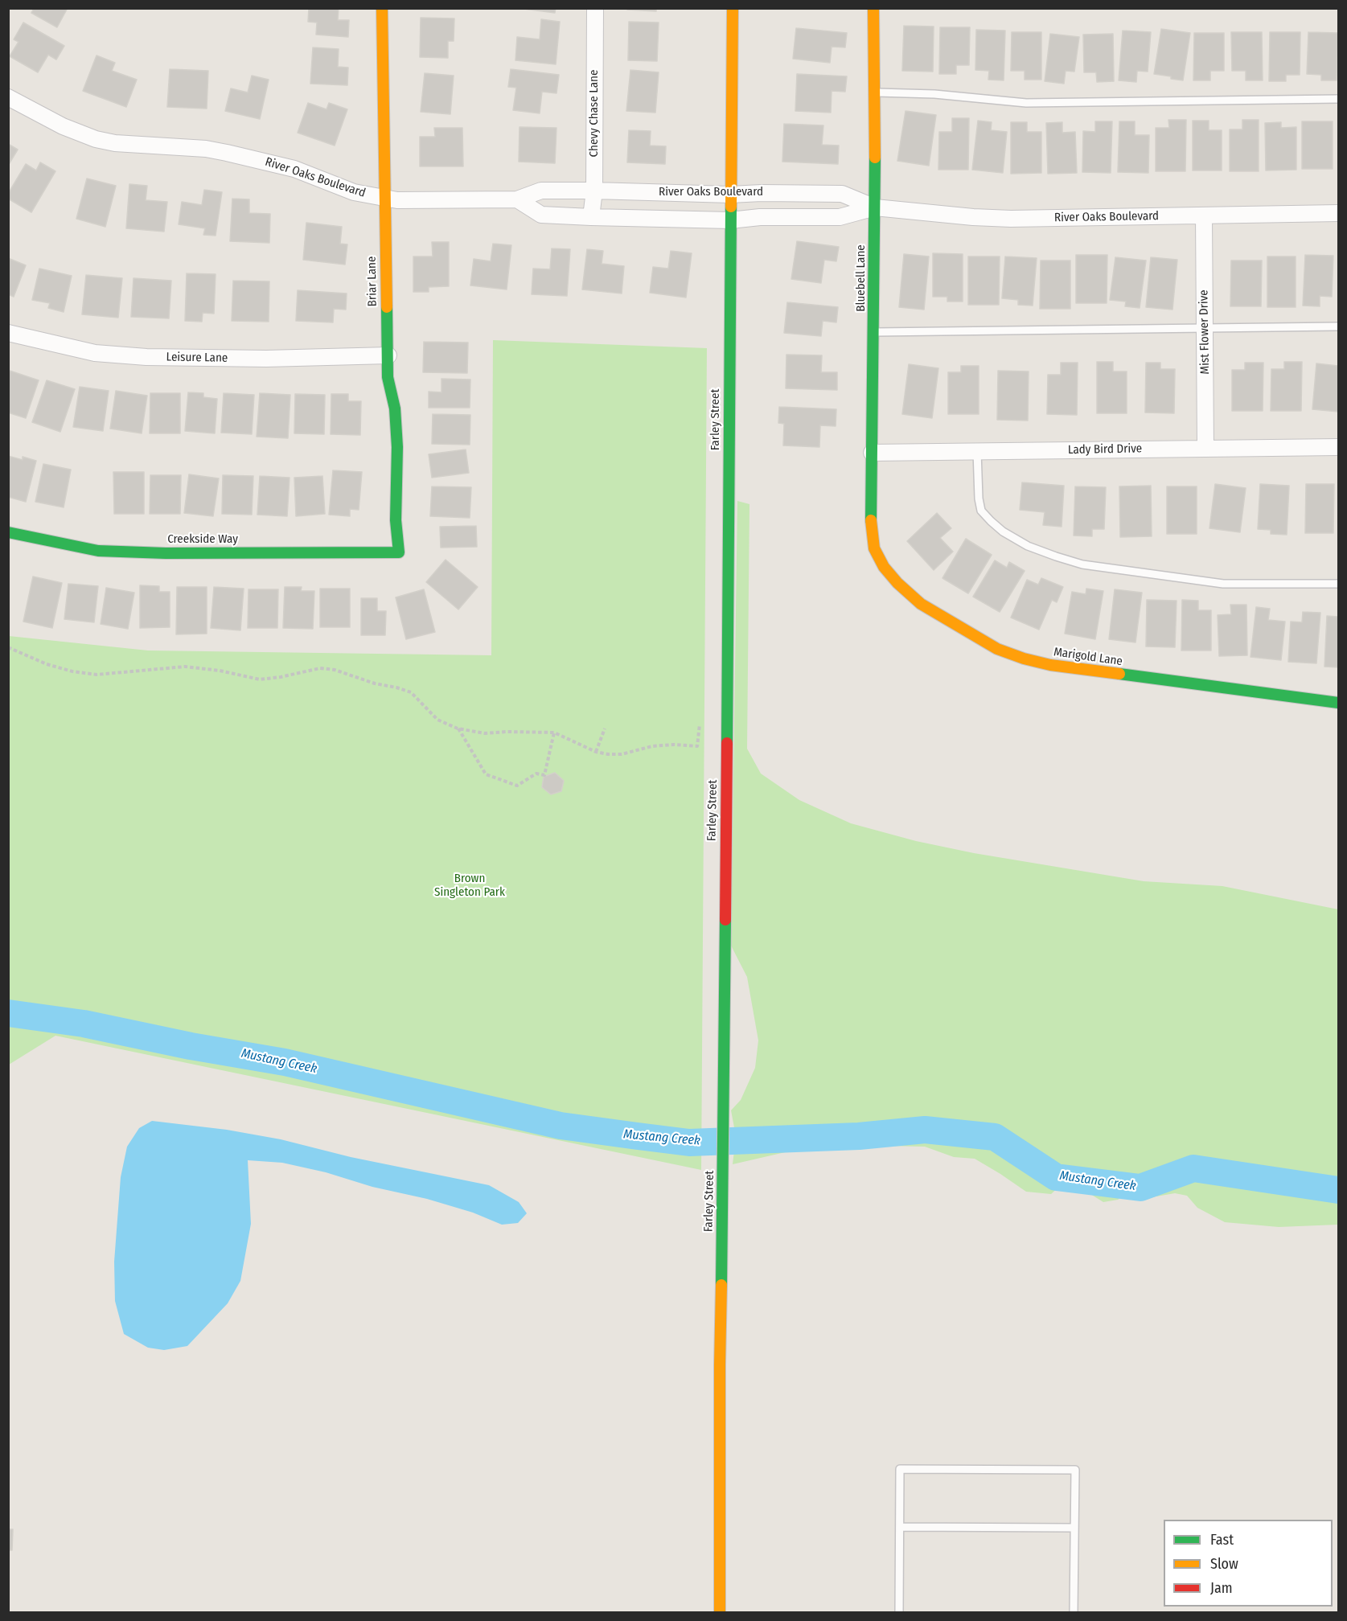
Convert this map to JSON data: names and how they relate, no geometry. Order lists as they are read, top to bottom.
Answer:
{
  "streets": {
    "street": [
      "Chevy Chase Lane",
      "River Oaks Boulevard",
      "Bluebell Lane",
      "Briar Lane",
      "Mist Flower Drive",
      "Leisure Lane",
      "Farley Street",
      "Lady Bird Drive",
      "Creekside Way",
      "Marigold Lane"
    ]
  },
  "crossings": [
    ["Chevy Chase Lane", "River Oaks Boulevard"],
    ["River Oaks Boulevard", "Bluebell Lane"],
    ["River Oaks Boulevard", "Briar Lane"],
    ["River Oaks Boulevard", "Mist Flower Drive"],
    ["River Oaks Boulevard", "Farley Street"],
    ["Bluebell Lane", "Lady Bird Drive"],
    ["Bluebell Lane", "Marigold Lane"],
    ["Briar Lane", "Leisure Lane"],
    ["Briar Lane", "Creekside Way"],
    ["Mist Flower Drive", "Lady Bird Drive"]
  ],
  "water": ["Mustang Creek"],
  "parks": ["Brown Singleton Park"],
  "legend": ["Fast", "Slow", "Jam"]
}
